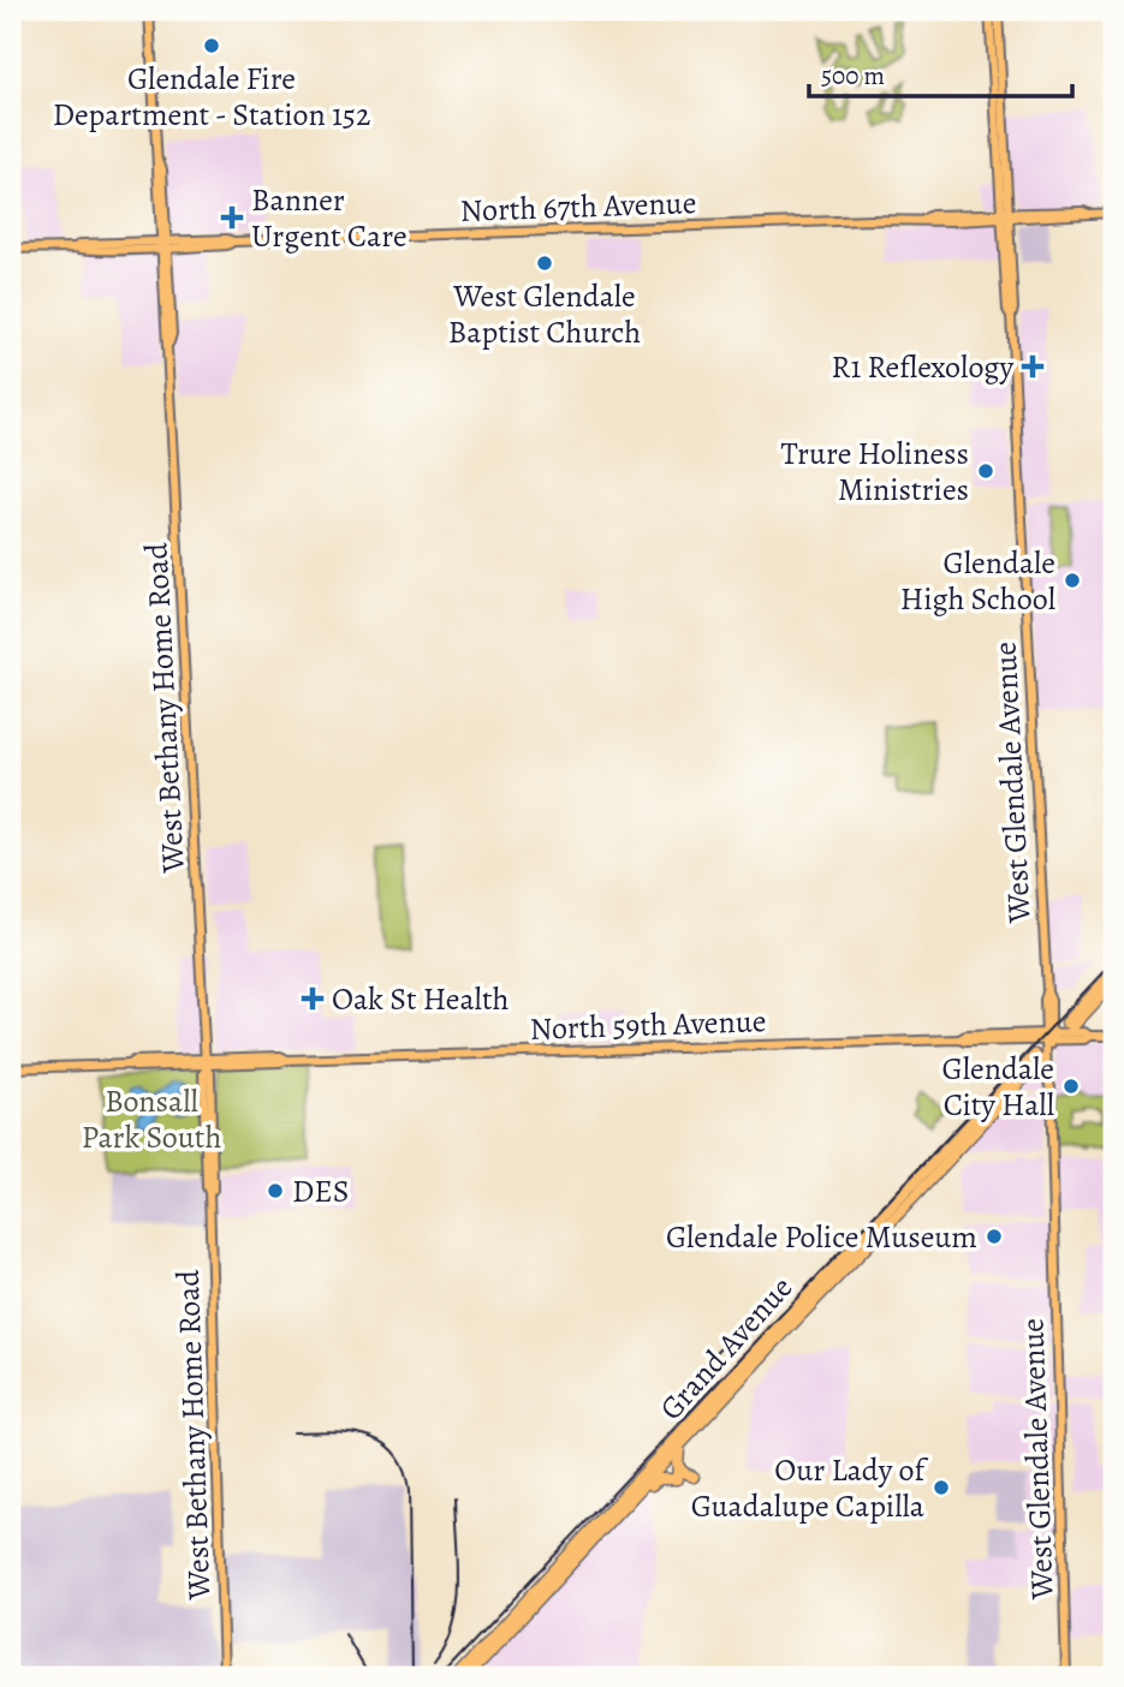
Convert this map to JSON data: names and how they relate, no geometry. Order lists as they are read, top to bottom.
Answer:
{
  "streets": {
    "highway": ["Grand Avenue"],
    "main road": [
      "North 67th Avenue",
      "West Bethany Home Road",
      "West Glendale Avenue",
      "North 59th Avenue"
    ]
  },
  "crossings": [
    ["North 67th Avenue", "West Bethany Home Road"],
    ["North 67th Avenue", "West Glendale Avenue"],
    ["West Bethany Home Road", "North 59th Avenue"],
    ["West Glendale Avenue", "North 59th Avenue"],
    ["West Glendale Avenue", "Grand Avenue"]
  ],
  "parks": ["Bonsall Park South"],
  "places": {
    "other": [
      "Glendale Fire Department - Station 152",
      "West Glendale Baptist Church",
      "Trure Holiness Ministries",
      "Glendale High School",
      "Glendale City Hall",
      "DES",
      "Glendale Police Museum",
      "Our Lady of Guadalupe Capilla"
    ],
    "health": ["Banner Urgent Care", "R1 Reflexology", "Oak St Health"]
  },
  "scale_bar": "500 m"
}
